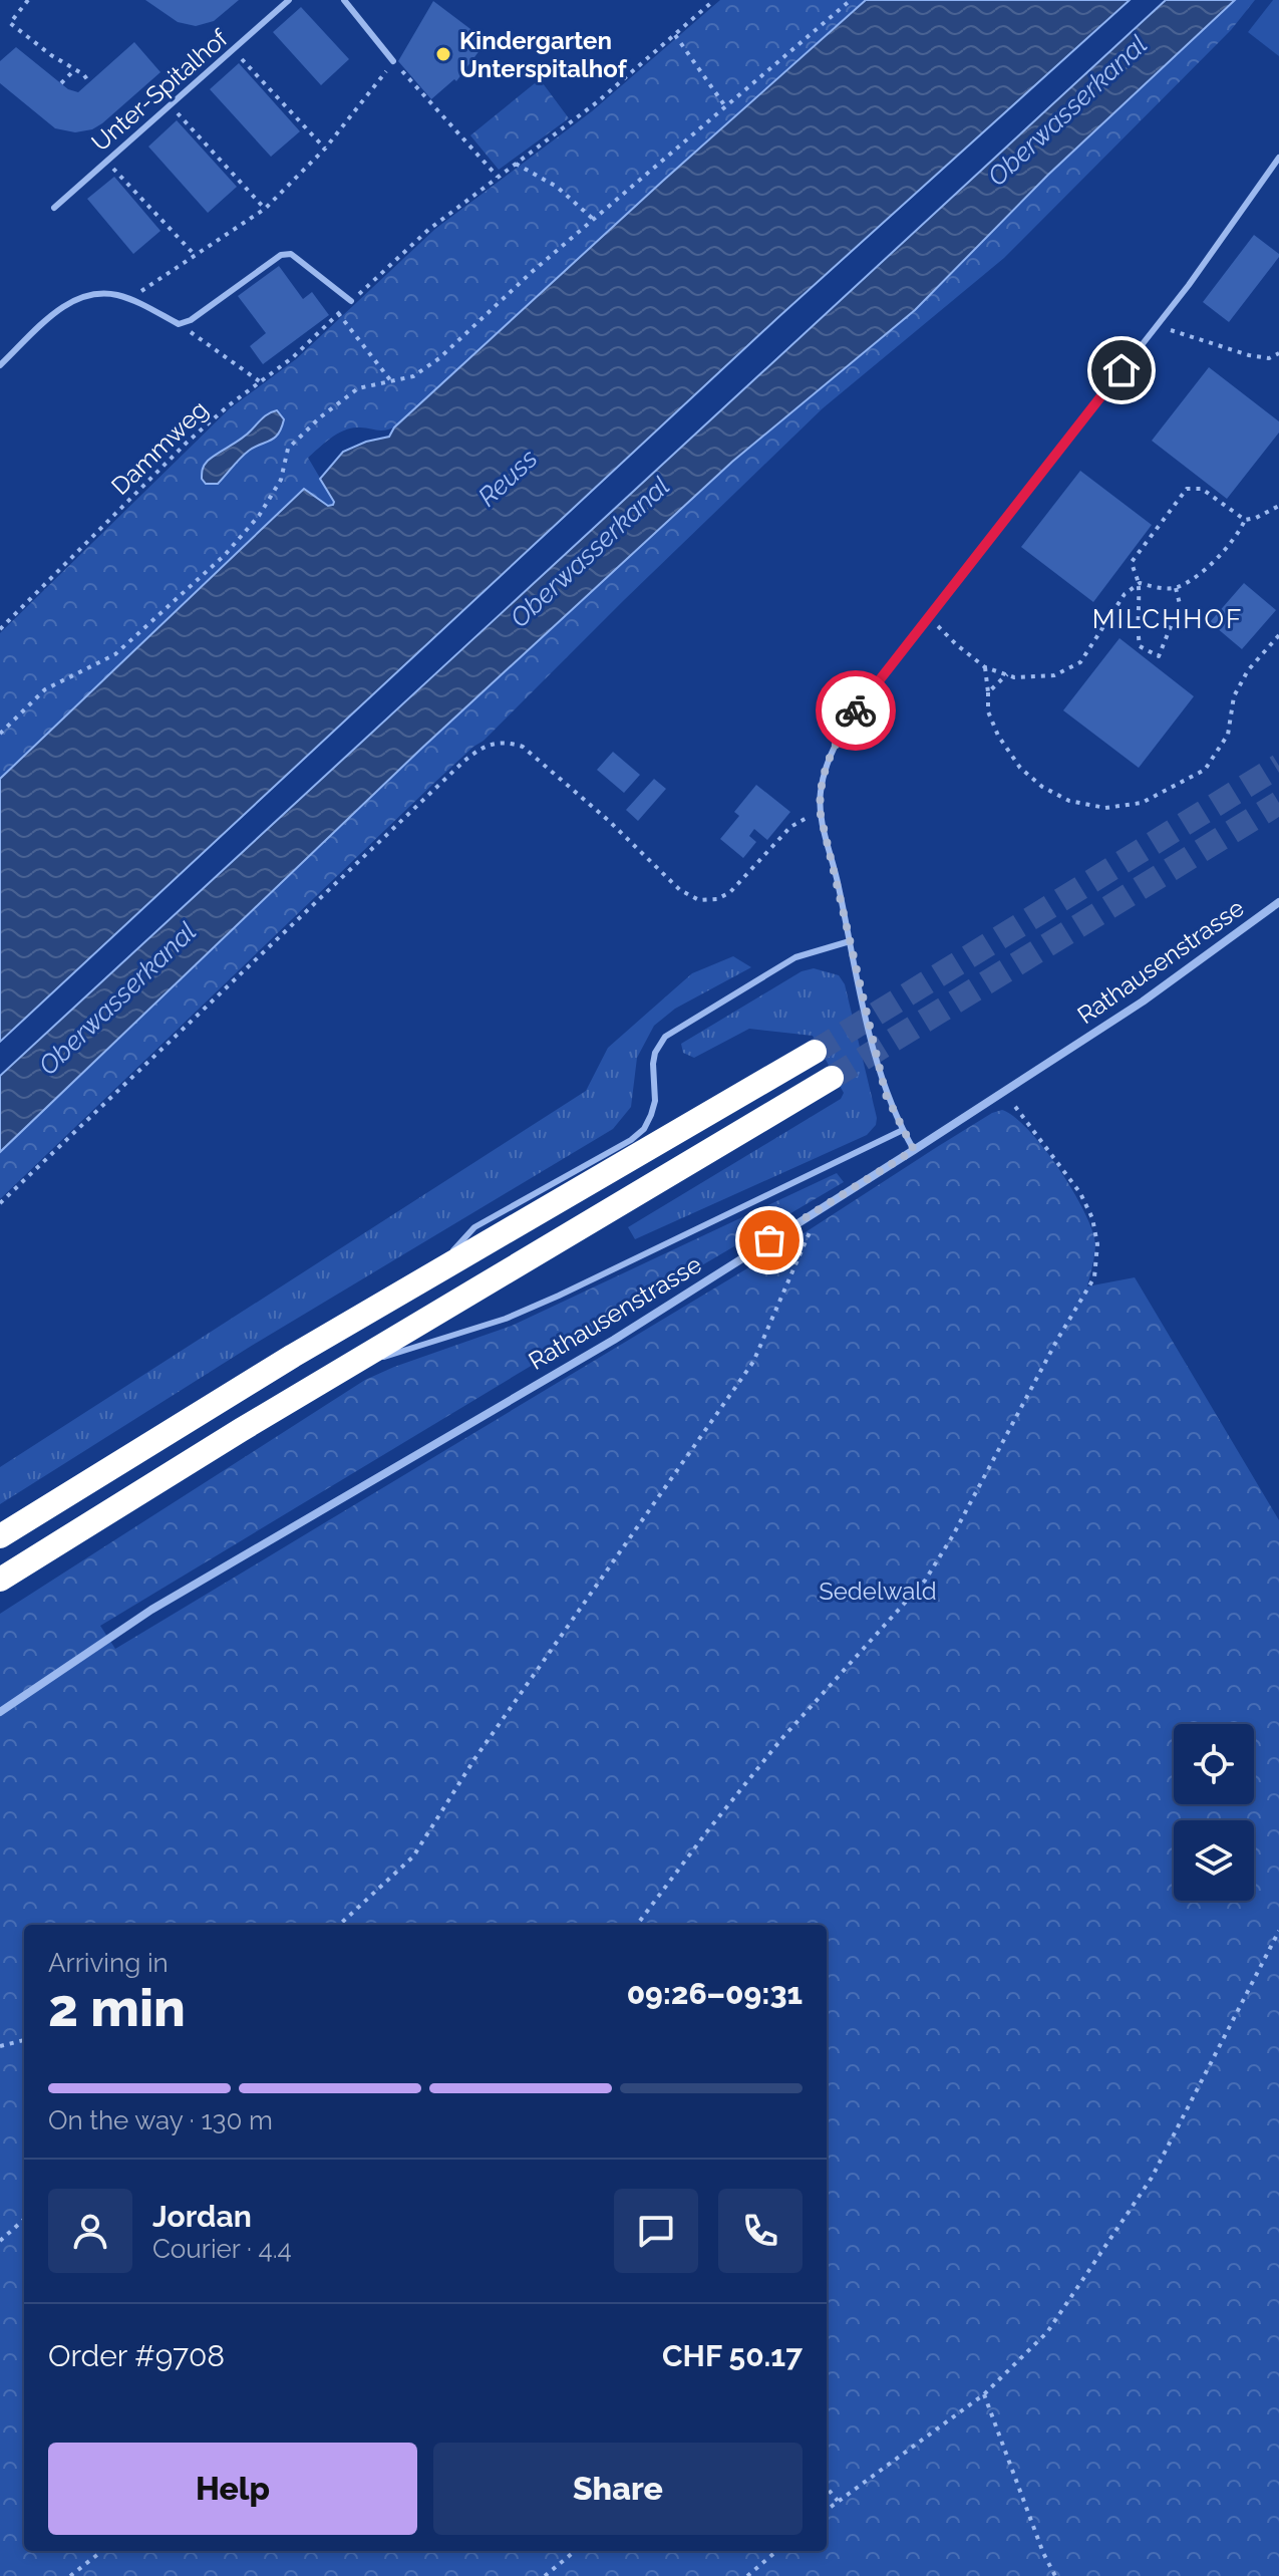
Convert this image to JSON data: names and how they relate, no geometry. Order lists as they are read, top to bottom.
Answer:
{
  "streets": {
    "street": ["Rathausenstrasse"],
    "lane": ["Unter-Spitalhof"],
    "path": ["Dammweg"]
  },
  "districts": ["MILCHHOF"],
  "water": ["Oberwasserkanal", "Reuss"],
  "parks": ["Sedelwald"],
  "places": ["Kindergarten Unterspitalhof"],
  "page": {
    "heading": ["2 min", "Arriving in", "09:26–09:31"],
    "panel": [
      "Jordan",
      "Courier · 4.4",
      "Order #9708",
      "CHF 50.17"
    ],
    "bar": "On the way · 130 m",
    "buttons": ["Help", "Share"]
  }
}
